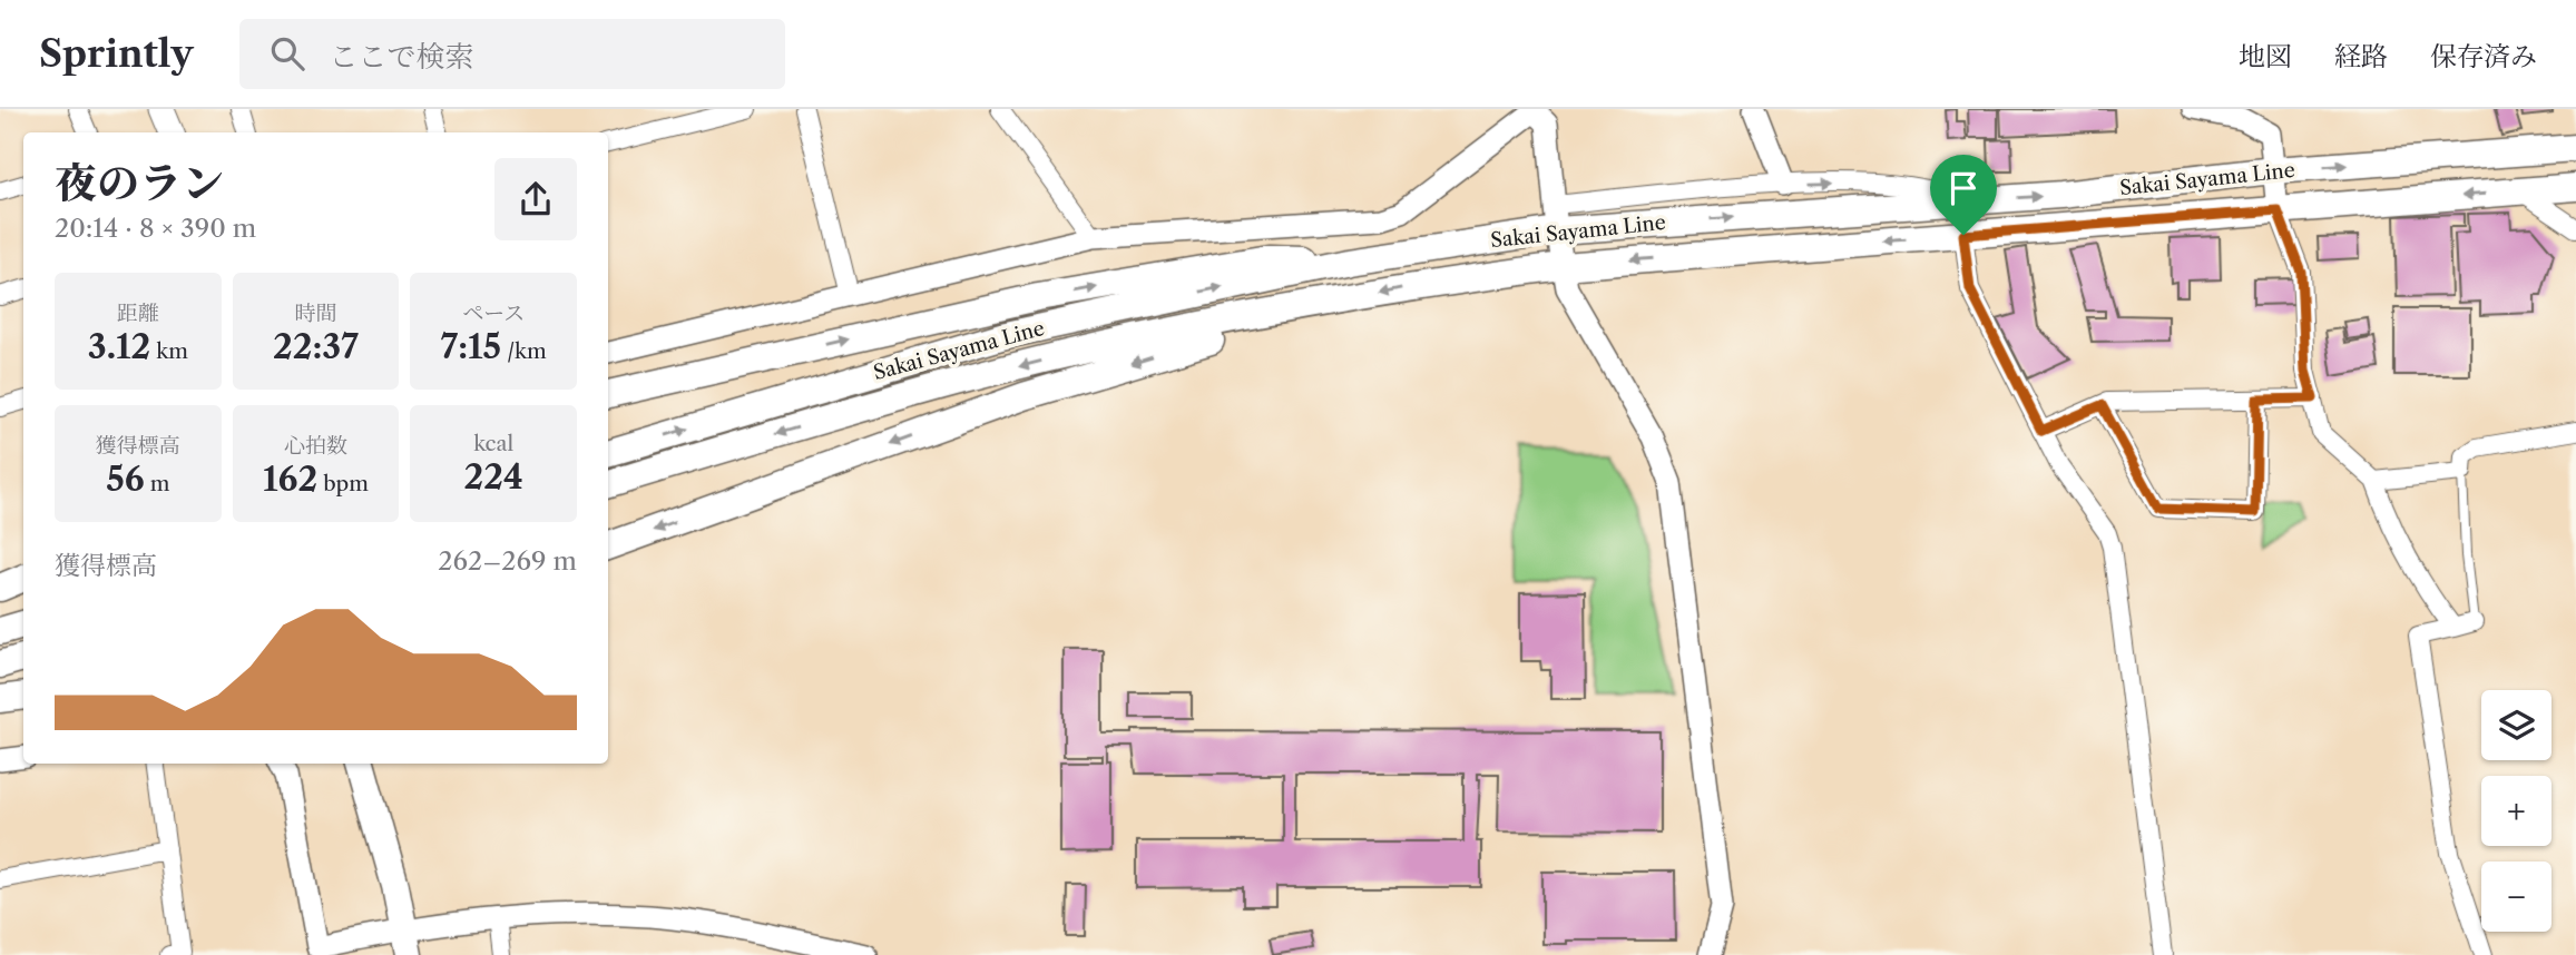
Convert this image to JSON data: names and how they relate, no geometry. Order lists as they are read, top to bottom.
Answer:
{
  "streets": {
    "main road": ["Sakai Sayama Line"]
  },
  "page": {
    "header": "Sprintly",
    "search": "ここで検索",
    "nav": ["地図", "経路", "保存済み"],
    "heading": ["夜のラン", "20:14 · 8 × 390 m"],
    "stats": [
      ["距離", "3.12 km"],
      ["時間", "22:37"],
      ["ペース", "7:15 /km"],
      ["獲得標高", "56 m"],
      ["心拍数", "162 bpm"],
      ["kcal", "224"]
    ],
    "chart": ["獲得標高", "262–269 m"],
    "map_buttons": ["+", "−"]
  }
}
